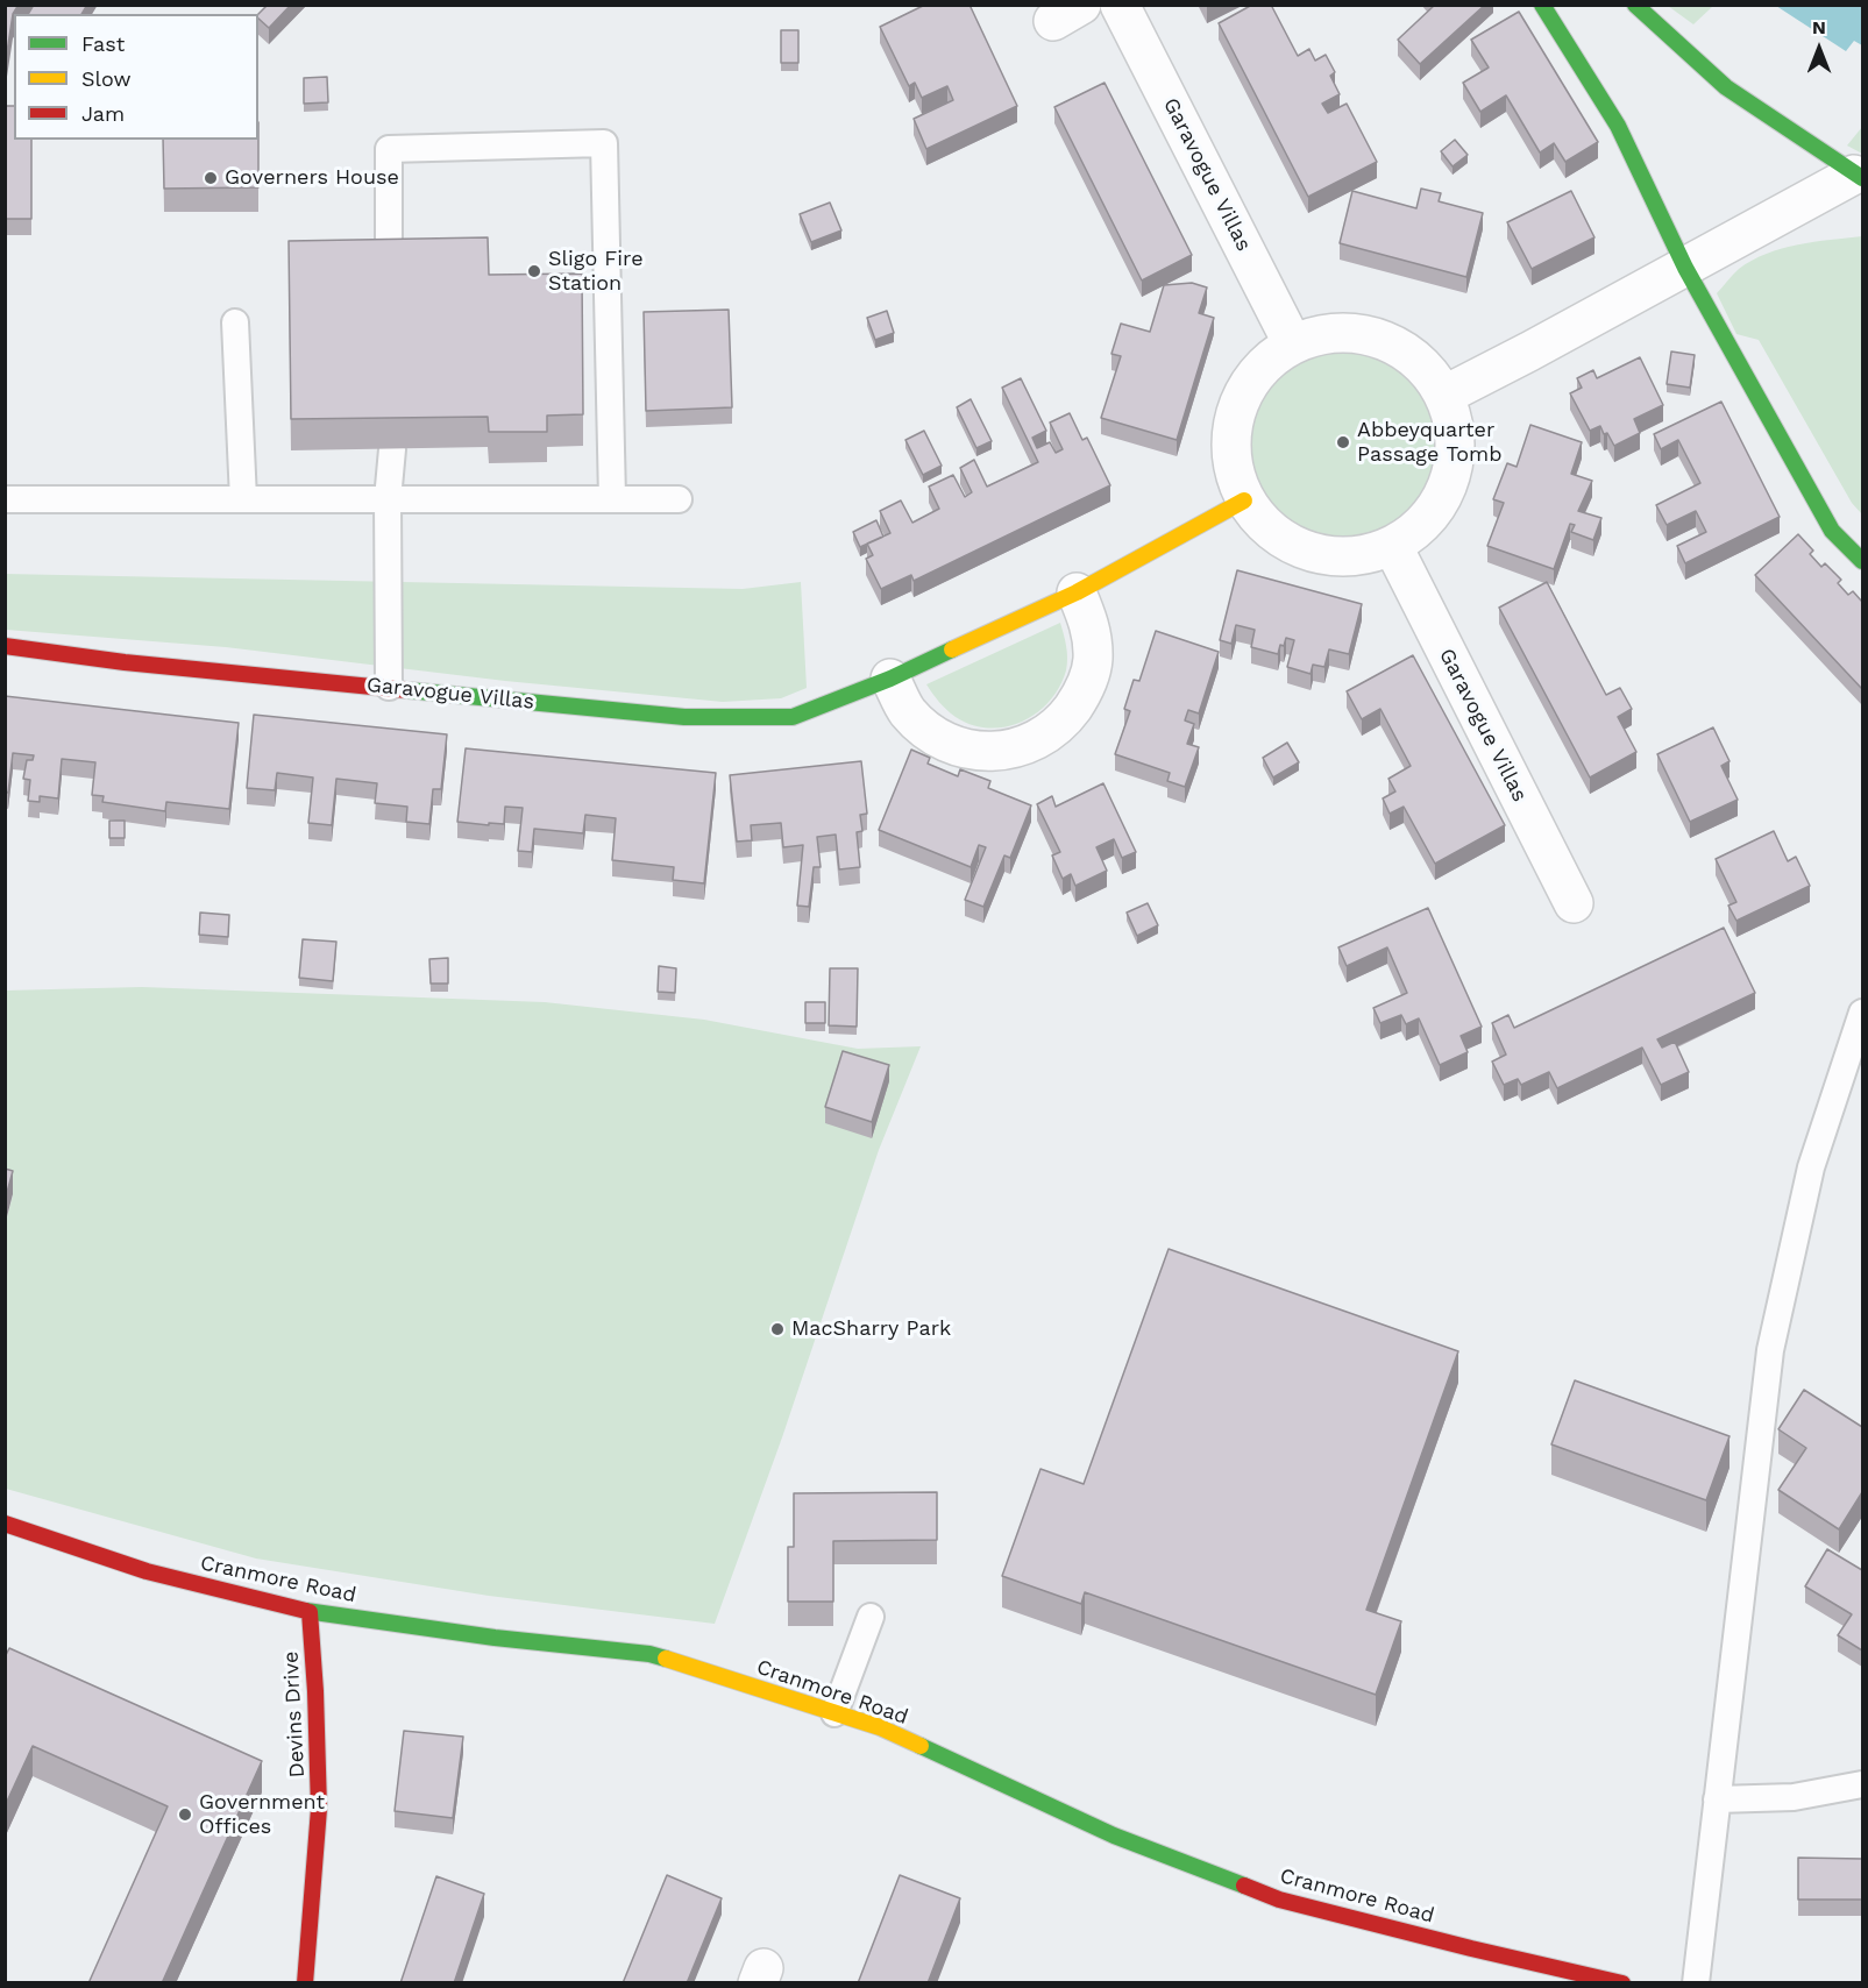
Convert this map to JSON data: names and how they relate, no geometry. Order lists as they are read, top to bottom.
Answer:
{
  "streets": {
    "street": ["Garavogue Villas", "Cranmore Road", "Devins Drive"]
  },
  "crossings": [
    ["Cranmore Road", "Devins Drive"]
  ],
  "places": [
    "Governers House",
    "Sligo Fire Station",
    "Abbeyquarter Passage Tomb",
    "MacSharry Park",
    "Government Offices"
  ],
  "legend": ["Fast", "Slow", "Jam"],
  "north": "top"
}
